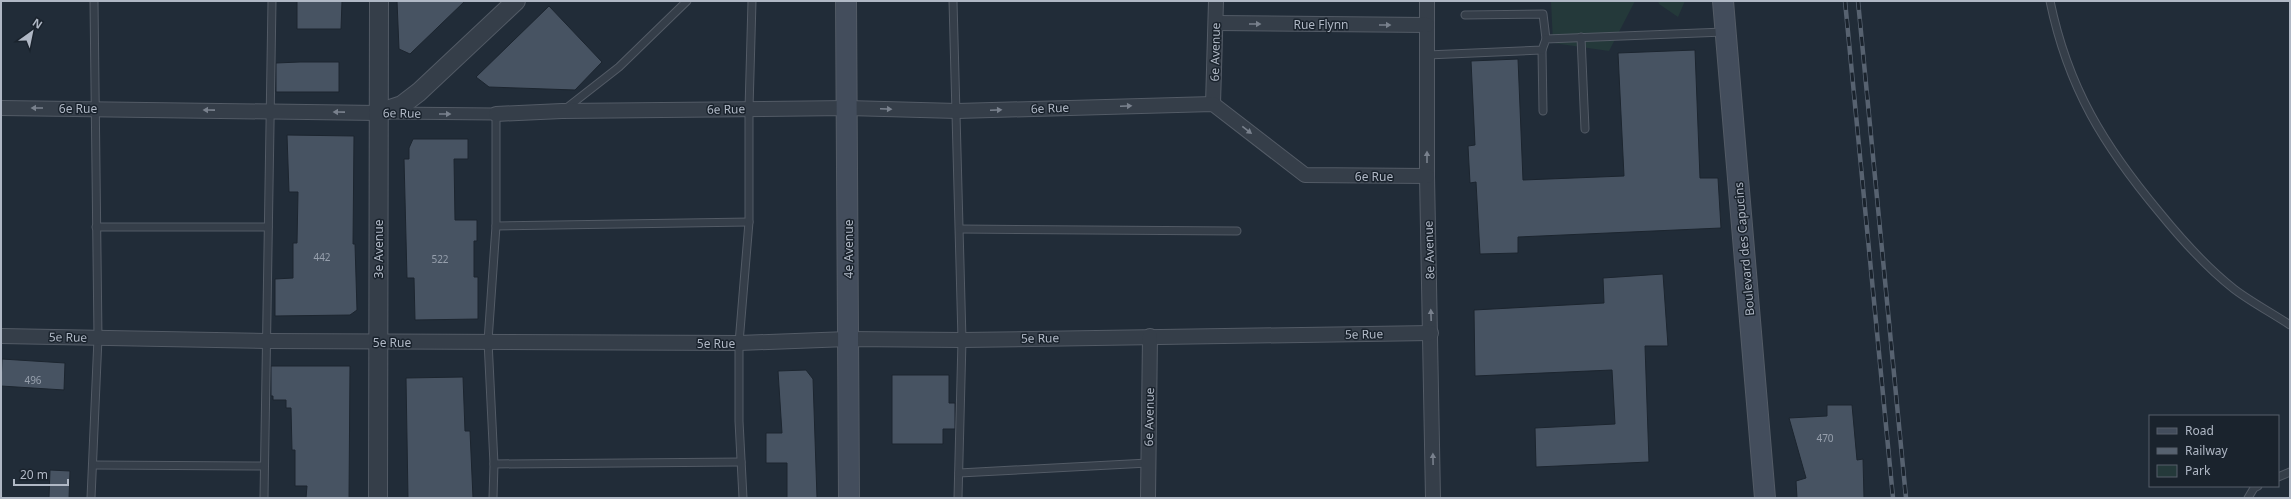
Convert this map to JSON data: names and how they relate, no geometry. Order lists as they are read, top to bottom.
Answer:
{
  "streets": {
    "main road": ["4e Avenue", "Boulevard des Capucins"],
    "street": [
      "Rue Flynn",
      "6e Avenue",
      "6e Rue",
      "3e Avenue",
      "8e Avenue",
      "5e Rue"
    ]
  },
  "crossings": [
    ["Rue Flynn", "6e Avenue"],
    ["Rue Flynn", "8e Avenue"],
    ["6e Avenue", "6e Rue"],
    ["6e Avenue", "5e Rue"],
    ["6e Rue", "3e Avenue"],
    ["6e Rue", "4e Avenue"],
    ["6e Rue", "8e Avenue"],
    ["3e Avenue", "5e Rue"],
    ["4e Avenue", "5e Rue"],
    ["8e Avenue", "5e Rue"]
  ],
  "one_way": ["Rue Flynn", "8e Avenue"],
  "house_numbers": [
    "442",
    "522",
    "496",
    "470"
  ],
  "legend": ["Road", "Railway", "Park"],
  "scale_bar": "20 m",
  "north": "top right"
}
